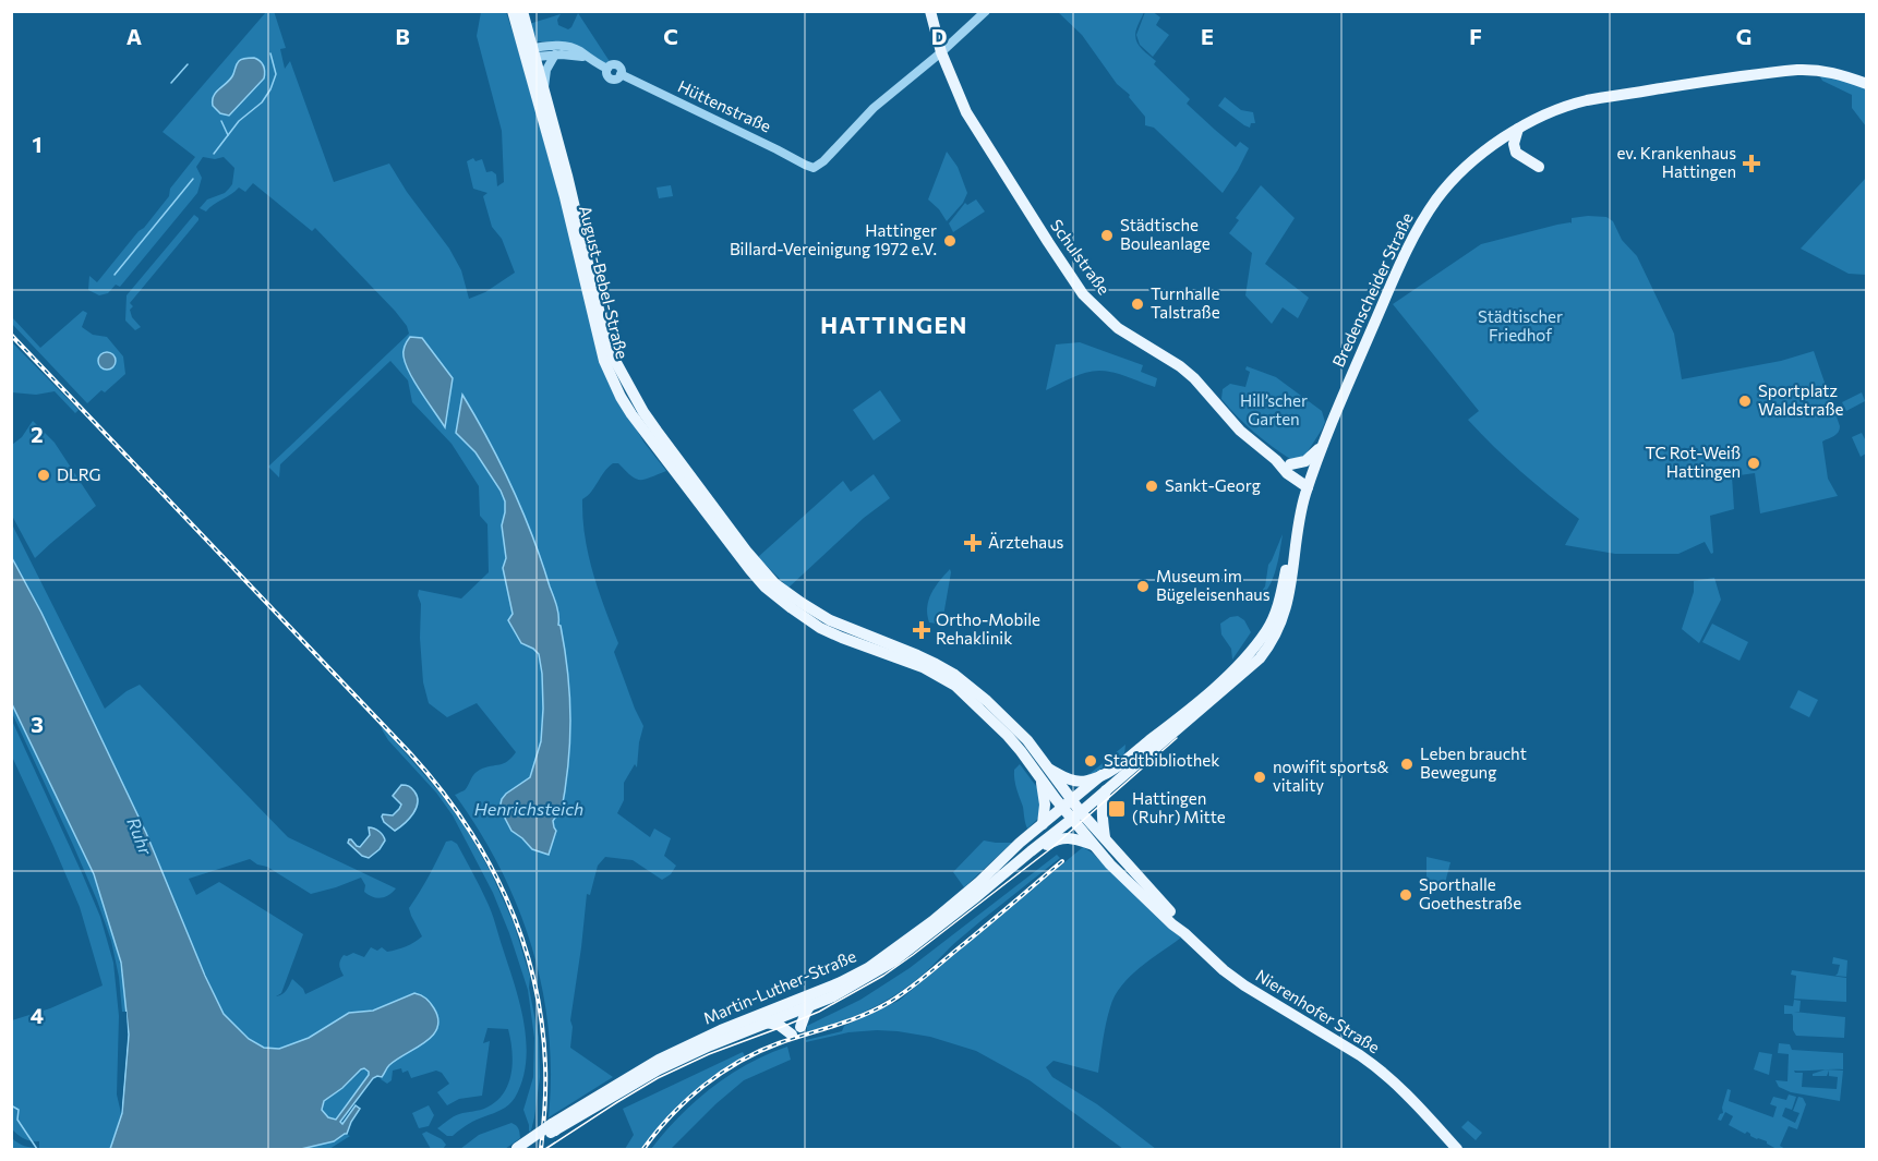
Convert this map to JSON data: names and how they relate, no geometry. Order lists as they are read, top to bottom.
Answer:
{
  "streets": {
    "main road": [
      "Schulstraße",
      "August-Bebel-Straße",
      "Bredenscheider Straße",
      "Martin-Luther-Straße",
      "Nierenhofer Straße"
    ],
    "street": ["Hüttenstraße"]
  },
  "crossings": [
    ["Hüttenstraße", "Schulstraße"],
    ["Hüttenstraße", "August-Bebel-Straße"],
    ["Schulstraße", "Bredenscheider Straße"],
    ["Schulstraße", "Martin-Luther-Straße"],
    ["August-Bebel-Straße", "Martin-Luther-Straße"],
    ["Bredenscheider Straße", "Martin-Luther-Straße"],
    ["Martin-Luther-Straße", "Nierenhofer Straße"]
  ],
  "districts": ["HATTINGEN"],
  "water": ["Henrichsteich", "Ruhr"],
  "parks": ["Städtischer Friedhof", "Hill’scher Garten"],
  "places": {
    "health": ["ev. Krankenhaus Hattingen", "Ärztehaus", "Ortho-Mobile Rehaklinik"],
    "other": [
      "Städtische Bouleanlage",
      "Hattinger Billard-Vereinigung 1972 e.V.",
      "Turnhalle Talstraße",
      "Sportplatz Waldstraße",
      "TC Rot-Weiß Hattingen",
      "DLRG",
      "Sankt-Georg",
      "Museum im Bügeleisenhaus",
      "Stadtbibliothek",
      "Leben braucht Bewegung",
      "nowifit sports& vitality",
      "Sporthalle Goethestraße"
    ],
    "transit": ["Hattingen (Ruhr) Mitte"]
  },
  "grid": {
    "columns": [
      "A",
      "B",
      "C",
      "D",
      "E",
      "F",
      "G"
    ],
    "rows": [
      "1",
      "2",
      "3",
      "4"
    ]
  }
}
